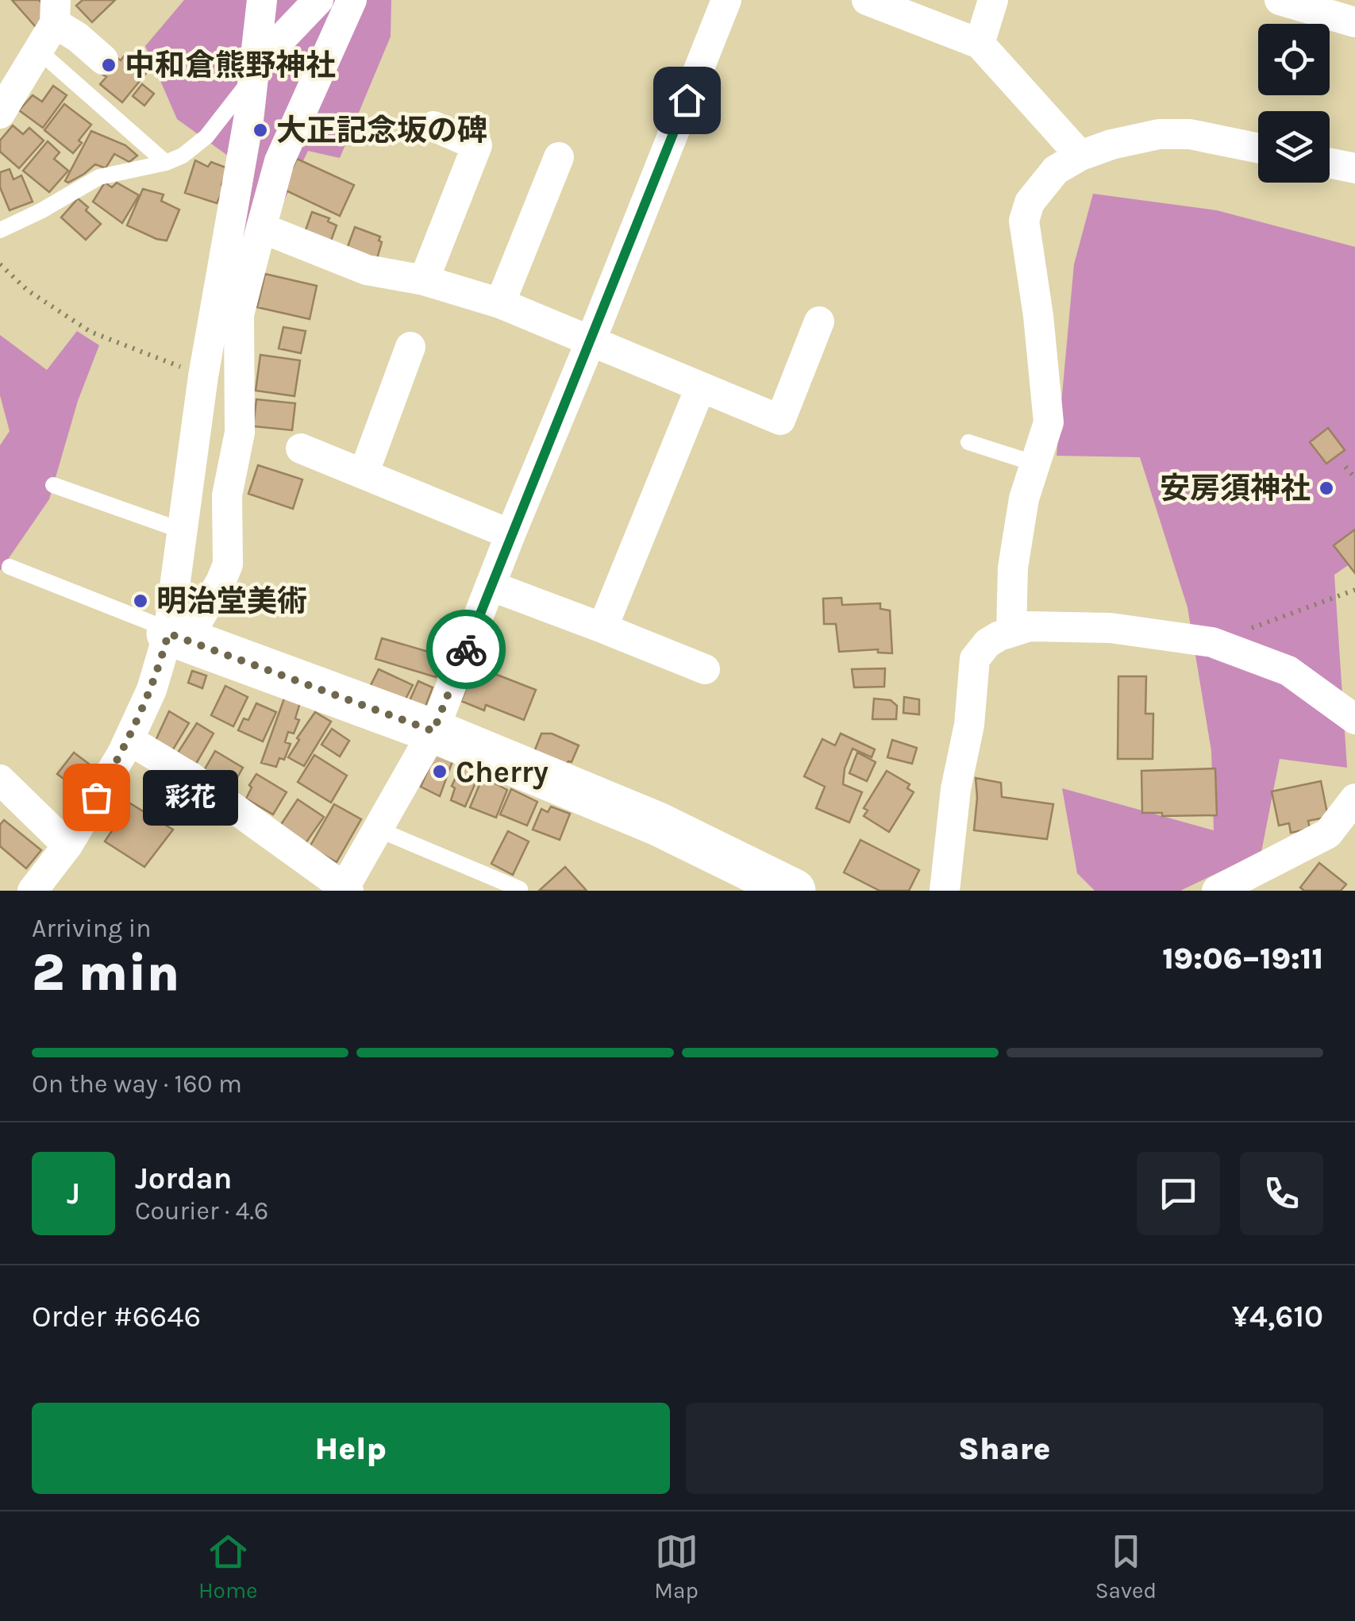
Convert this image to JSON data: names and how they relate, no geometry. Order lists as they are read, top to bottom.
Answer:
{
  "places": [
    "中和倉熊野神社",
    "大正記念坂の碑",
    "安房須神社",
    "明治堂美術",
    "Cherry",
    "彩花"
  ],
  "page": {
    "bubble": "彩花",
    "heading": ["2 min", "Arriving in", "19:06–19:11"],
    "panel": [
      "Jordan",
      "Courier · 4.6",
      "Order #6646",
      "¥4,610"
    ],
    "bar": "On the way · 160 m",
    "round": "J",
    "buttons": ["Help", "Share"],
    "tabs": ["Home", "Map", "Saved"]
  }
}
